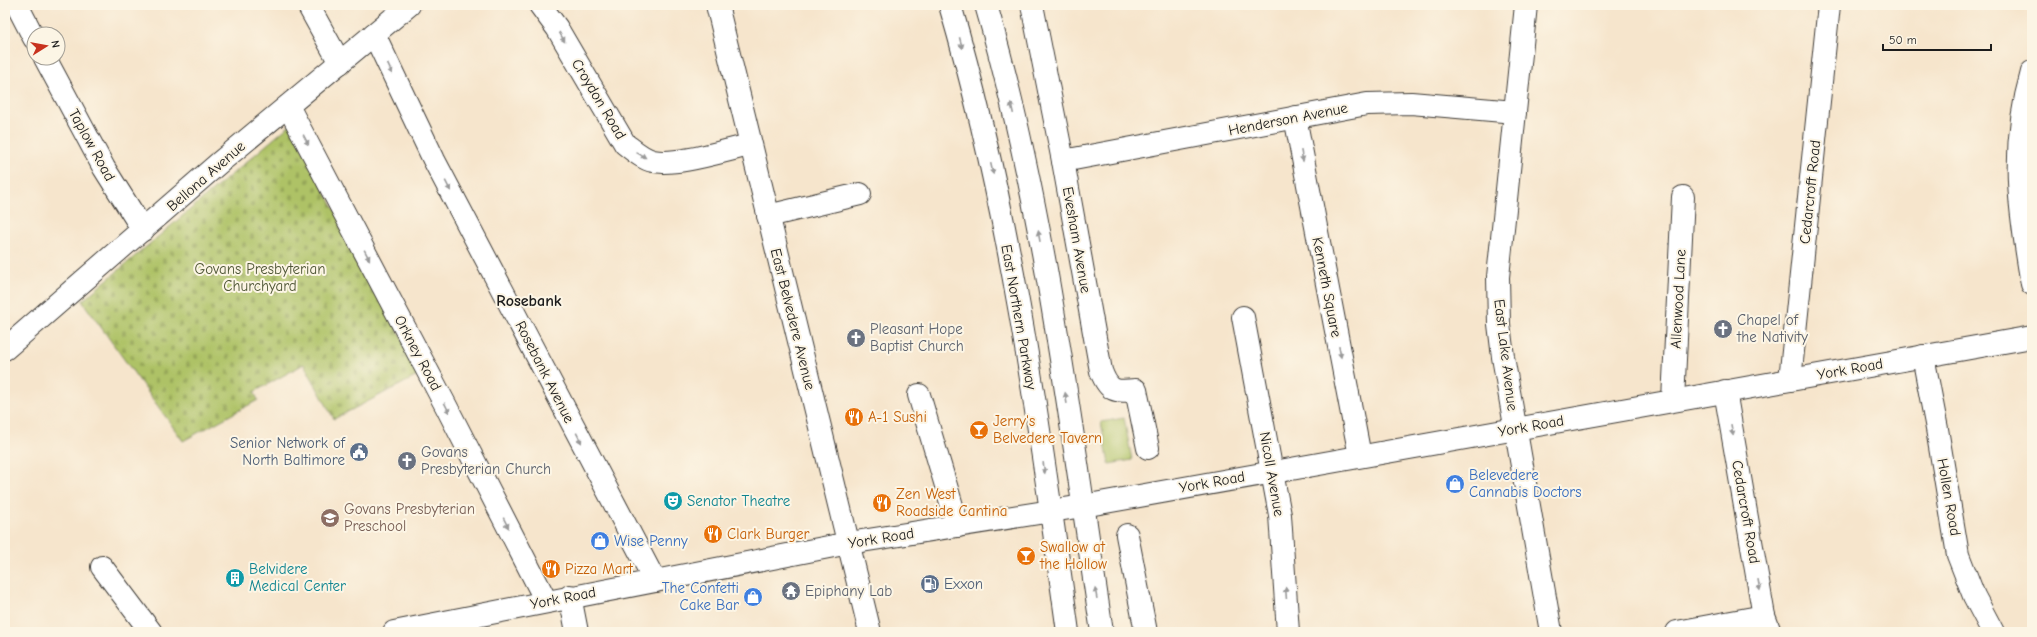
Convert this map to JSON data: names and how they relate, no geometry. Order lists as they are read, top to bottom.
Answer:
{
  "streets": {
    "street": [
      "Croydon Road",
      "Henderson Avenue",
      "Taplow Road",
      "Bellona Avenue",
      "Cedarcroft Road",
      "Evesham Avenue",
      "Kenneth Square",
      "Allenwood Lane",
      "East Northern Parkway",
      "East Belvedere Avenue",
      "Orkney Road",
      "East Lake Avenue",
      "York Road",
      "Rosebank Avenue",
      "Nicoll Avenue",
      "Hollen Road"
    ]
  },
  "crossings": [
    ["Croydon Road", "East Belvedere Avenue"],
    ["Henderson Avenue", "Evesham Avenue"],
    ["Henderson Avenue", "Kenneth Square"],
    ["Henderson Avenue", "East Lake Avenue"],
    ["Taplow Road", "Bellona Avenue"],
    ["Bellona Avenue", "Orkney Road"],
    ["Bellona Avenue", "Rosebank Avenue"],
    ["Cedarcroft Road", "York Road"],
    ["Kenneth Square", "York Road"],
    ["Allenwood Lane", "York Road"],
    ["East Northern Parkway", "York Road"],
    ["East Belvedere Avenue", "York Road"],
    ["Orkney Road", "York Road"],
    ["East Lake Avenue", "York Road"],
    ["York Road", "Rosebank Avenue"],
    ["York Road", "Nicoll Avenue"],
    ["York Road", "Hollen Road"]
  ],
  "one_way": [
    "Croydon Road",
    "Cedarcroft Road",
    "Kenneth Square",
    "Orkney Road",
    "Rosebank Avenue"
  ],
  "districts": ["Rosebank"],
  "parks": ["Govans Presbyterian Churchyard"],
  "places": {
    "church": ["Chapel of the Nativity", "Pleasant Hope Baptist Church", "Govans Presbyterian Church"],
    "restaurant": [
      "A-1 Sushi",
      "Zen West Roadside Cantina",
      "Clark Burger",
      "Pizza Mart"
    ],
    "bar": ["Jerry's Belvedere Tavern", "Swallow at the Hollow"],
    "public building": ["Senior Network of North Baltimore"],
    "shop": ["Belevedere Cannabis Doctors", "Wise Penny", "The Confetti Cake Bar"],
    "theatre": ["Senator Theatre"],
    "school or university": ["Govans Presbyterian Preschool"],
    "building": ["Belvidere Medical Center"],
    "fuel station": ["Exxon"],
    "temple": ["Epiphany Lab"]
  },
  "scale_bar": "50 m",
  "north": "right"
}
